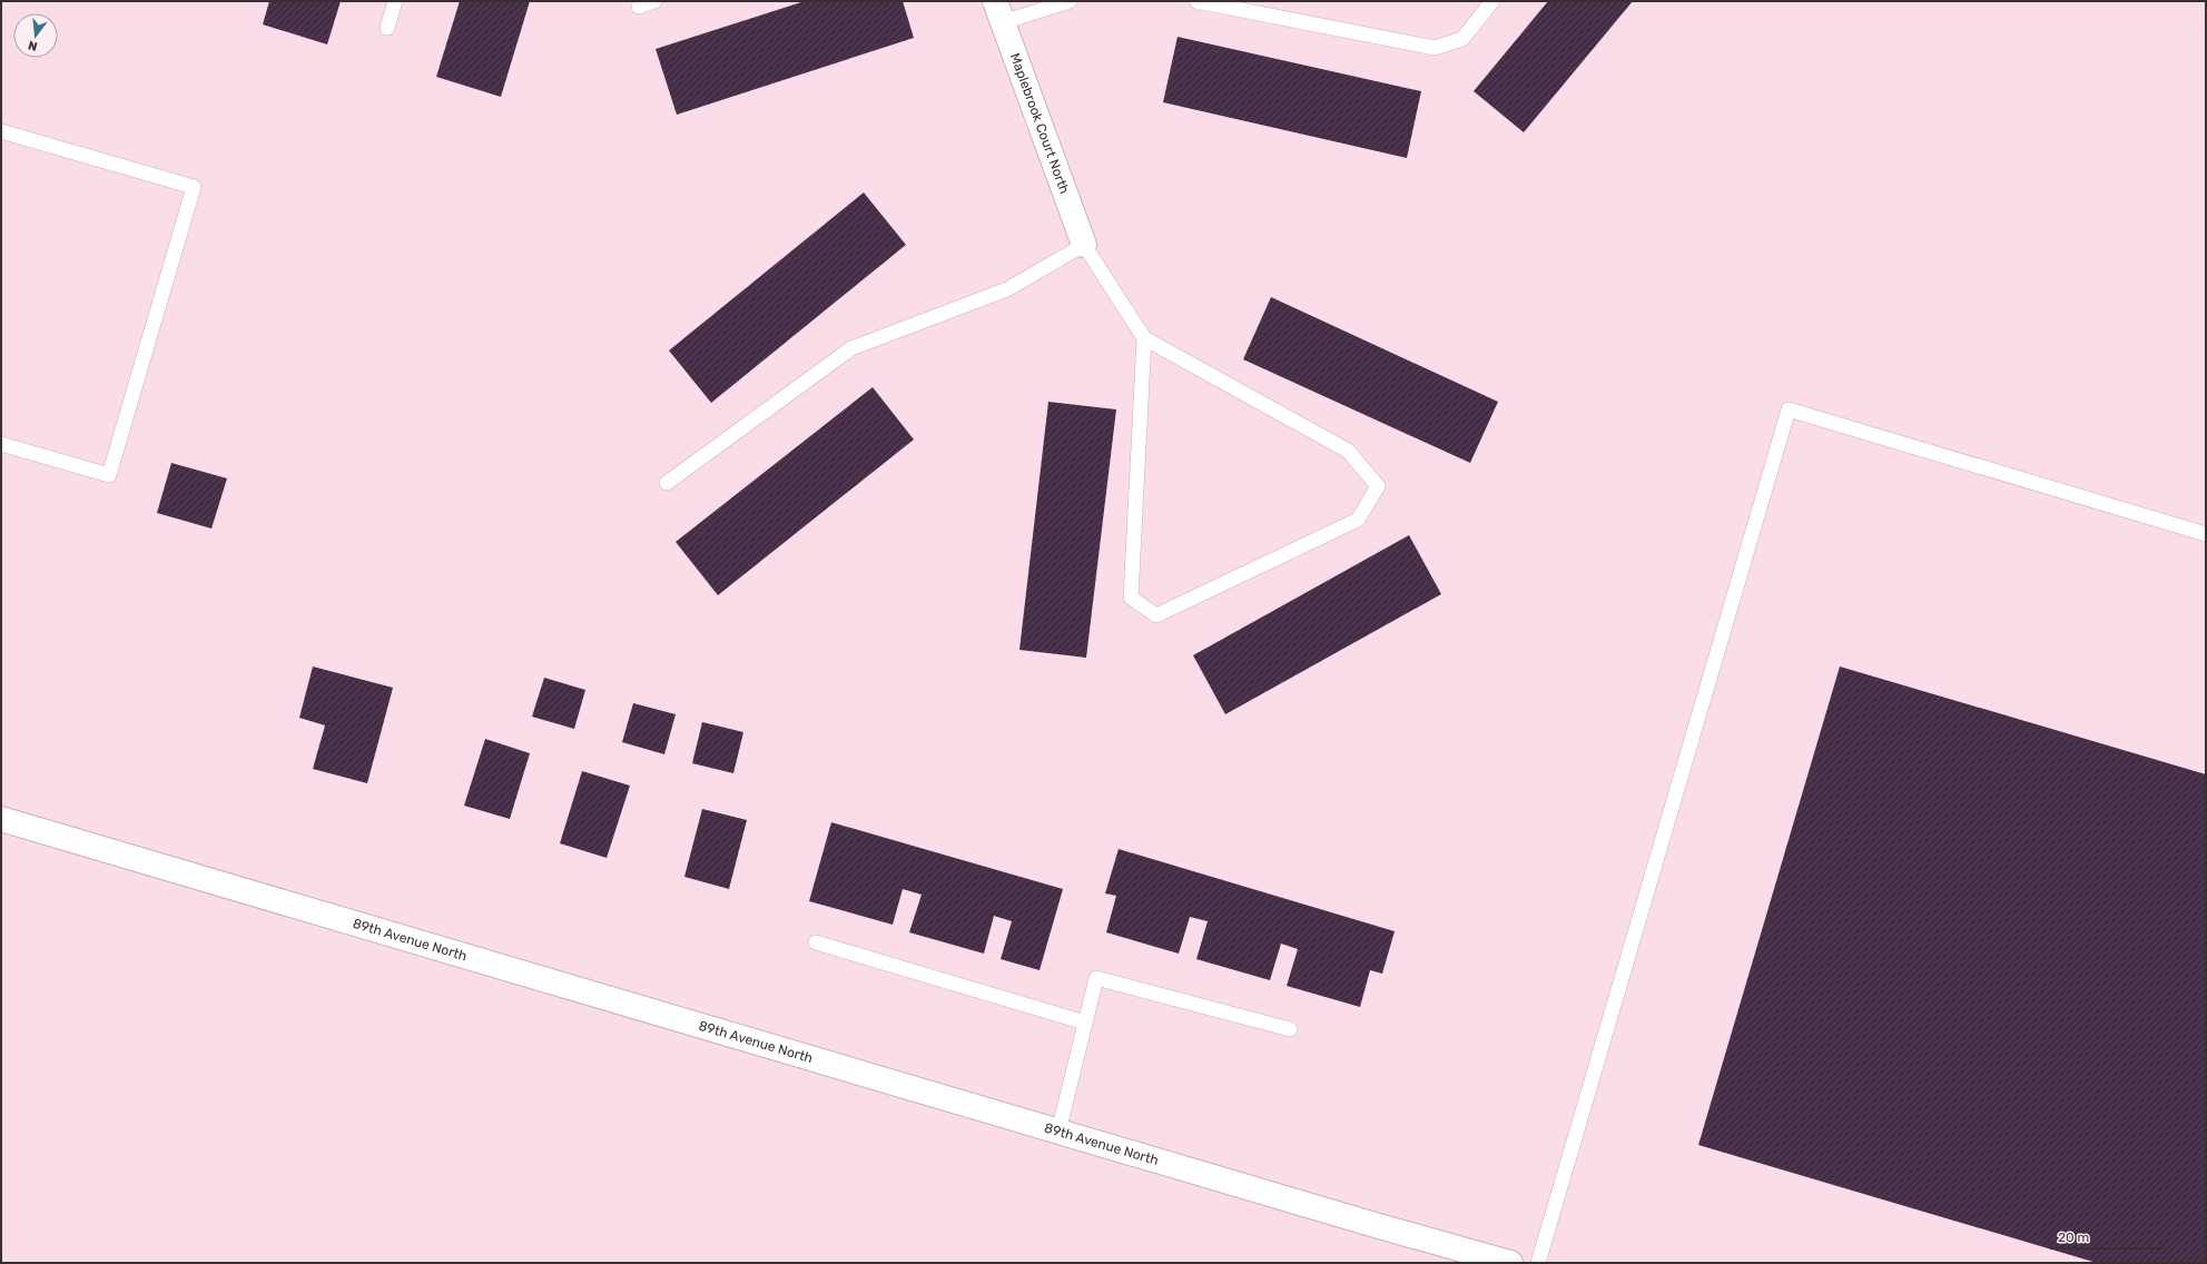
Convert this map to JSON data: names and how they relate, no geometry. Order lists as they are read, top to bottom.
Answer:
{
  "streets": {
    "street": ["Maplebrook Court North", "89th Avenue North"]
  },
  "scale_bar": "20 m",
  "north": "bottom"
}
